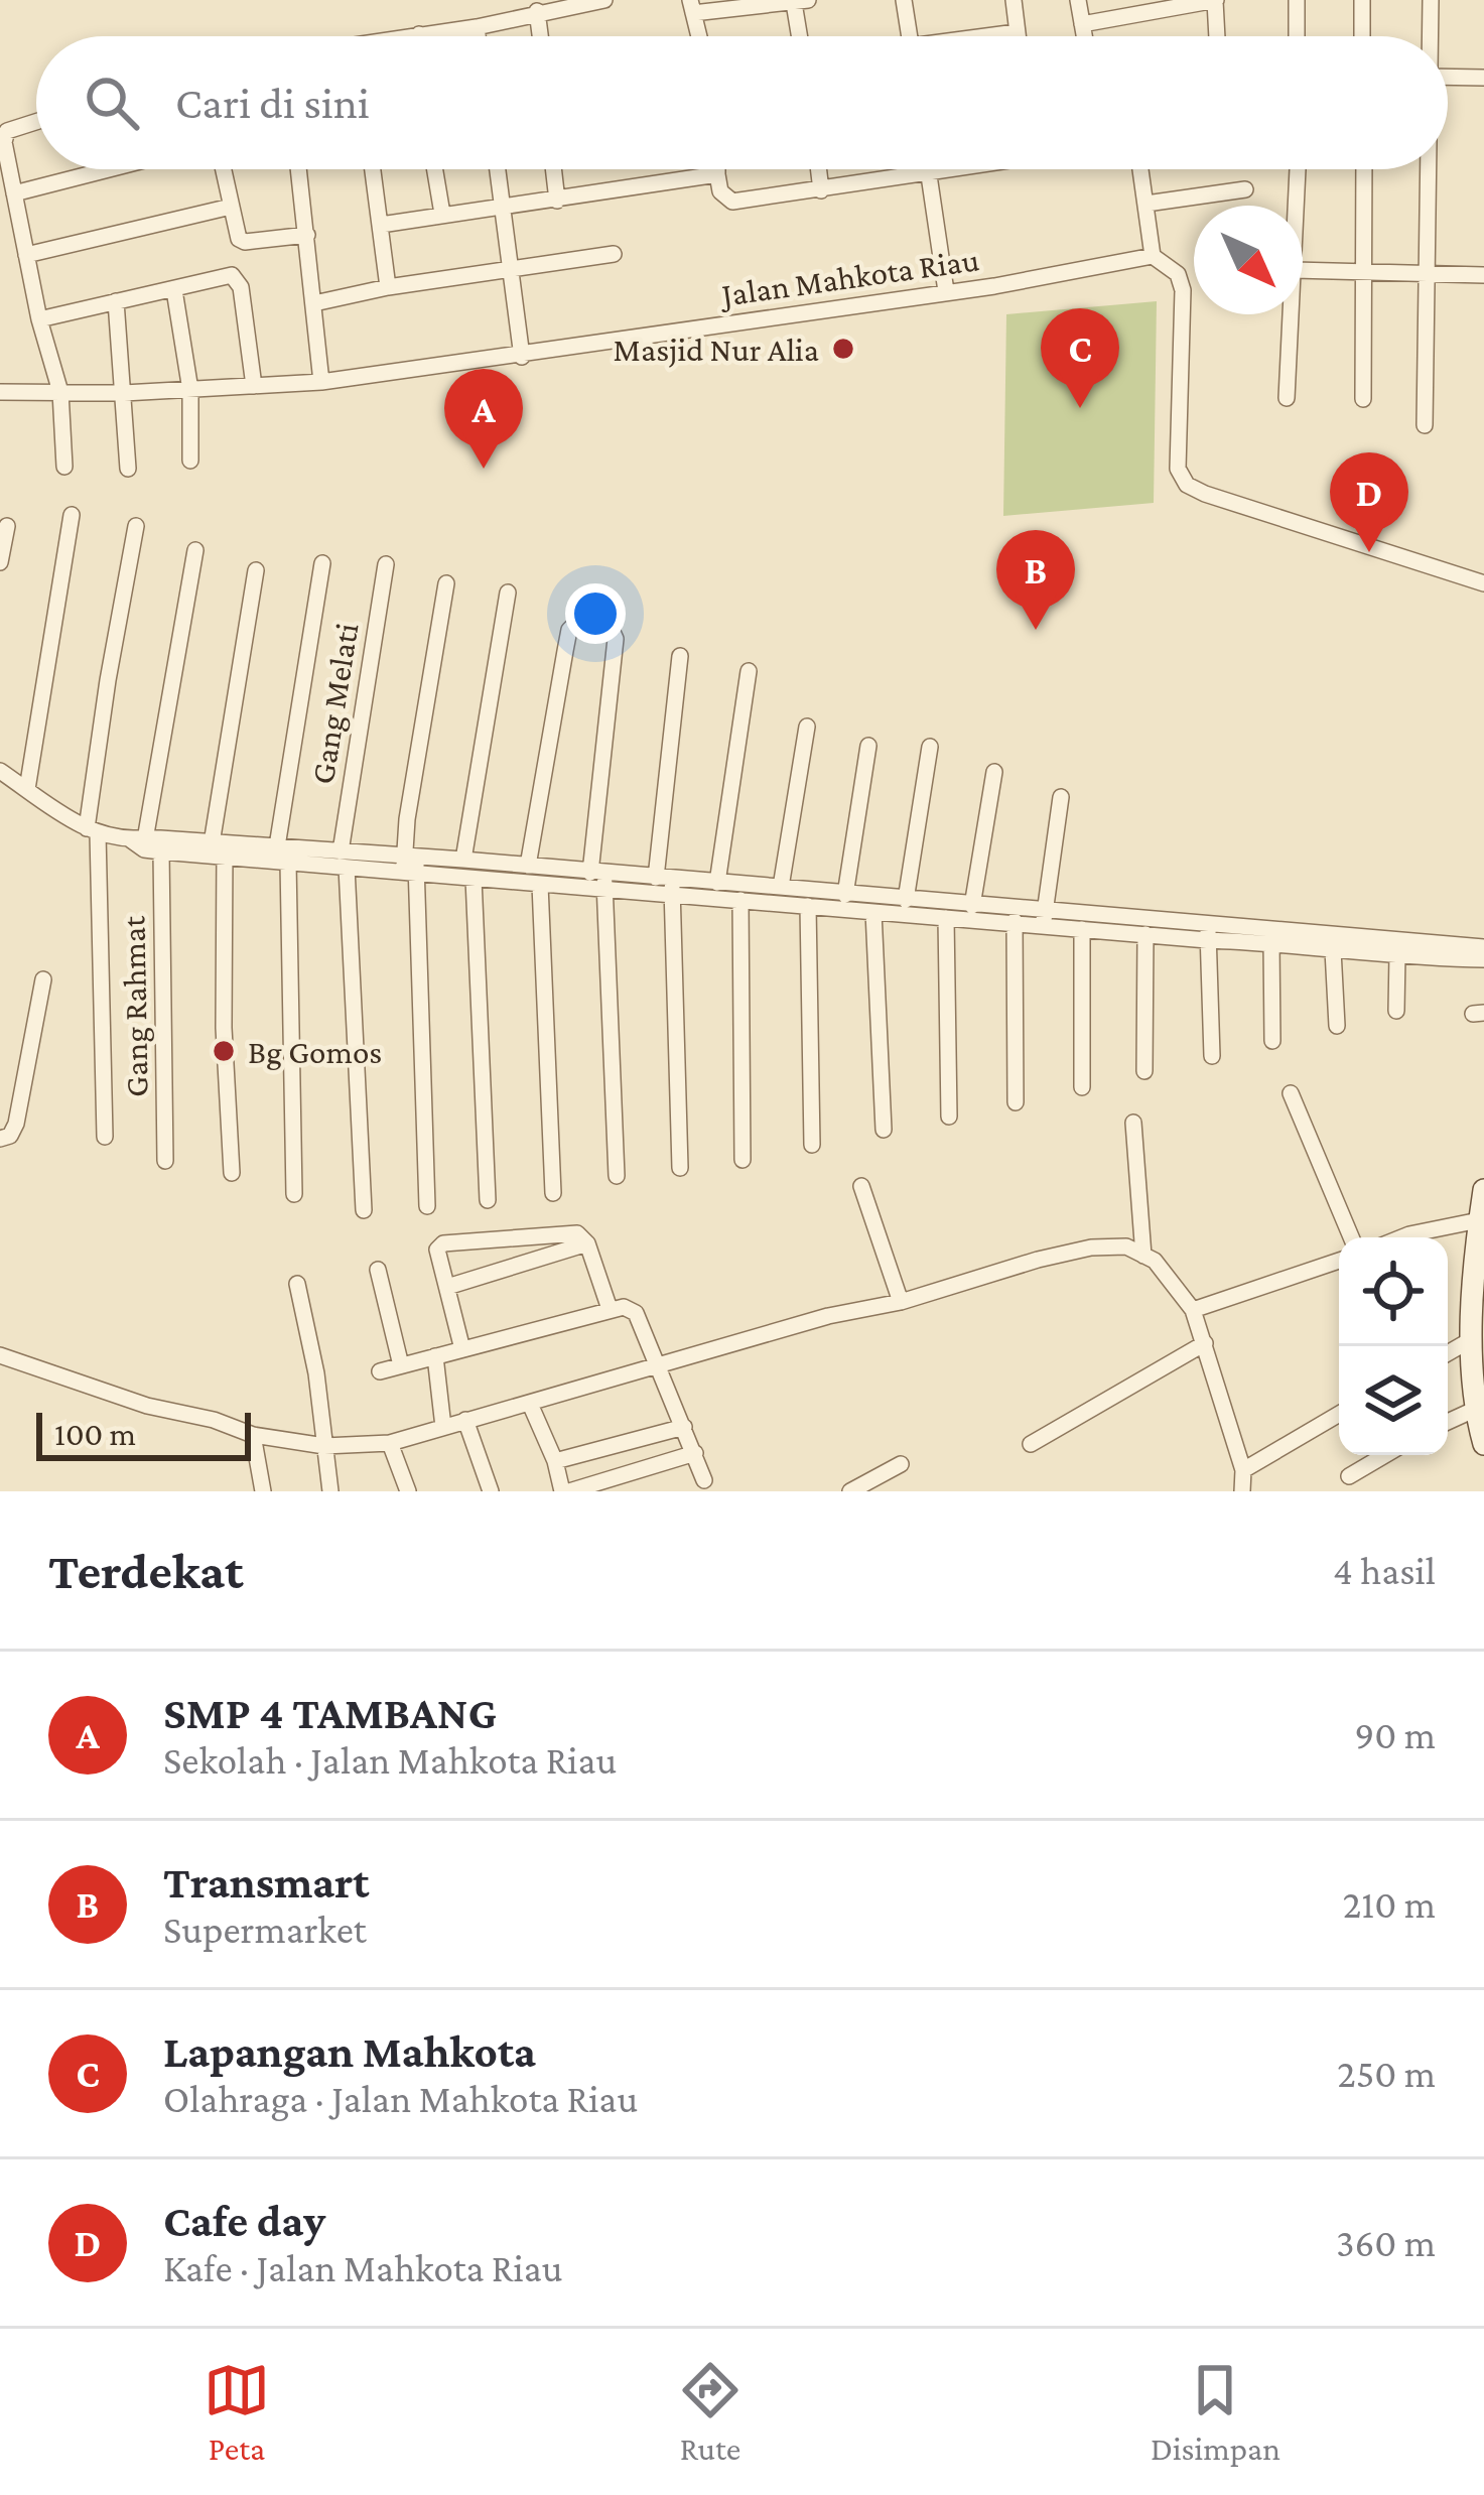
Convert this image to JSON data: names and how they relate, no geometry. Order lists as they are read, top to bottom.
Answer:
{
  "streets": {
    "street": ["Jalan Mahkota Riau", "Gang Melati", "Gang Rahmat"]
  },
  "places": ["Masjid Nur Alia", "Bg Gomos"],
  "scale_bar": "100 m",
  "north": "bottom right",
  "page": {
    "search": "Cari di sini",
    "pins": [
      "C",
      "A",
      "D",
      "B"
    ],
    "scale": "100 m",
    "heading": ["Terdekat", "4 hasil"],
    "list": [
      {
        "mark": "A",
        "name": "SMP 4 TAMBANG",
        "note": "Sekolah · Jalan Mahkota Riau",
        "value": "90 m"
      },
      {
        "mark": "B",
        "name": "Transmart",
        "note": "Supermarket",
        "value": "210 m"
      },
      {
        "mark": "C",
        "name": "Lapangan Mahkota",
        "note": "Olahraga · Jalan Mahkota Riau",
        "value": "250 m"
      },
      {
        "mark": "D",
        "name": "Cafe day",
        "note": "Kafe · Jalan Mahkota Riau",
        "value": "360 m"
      }
    ],
    "nav": ["Peta", "Rute", "Disimpan"]
  }
}
